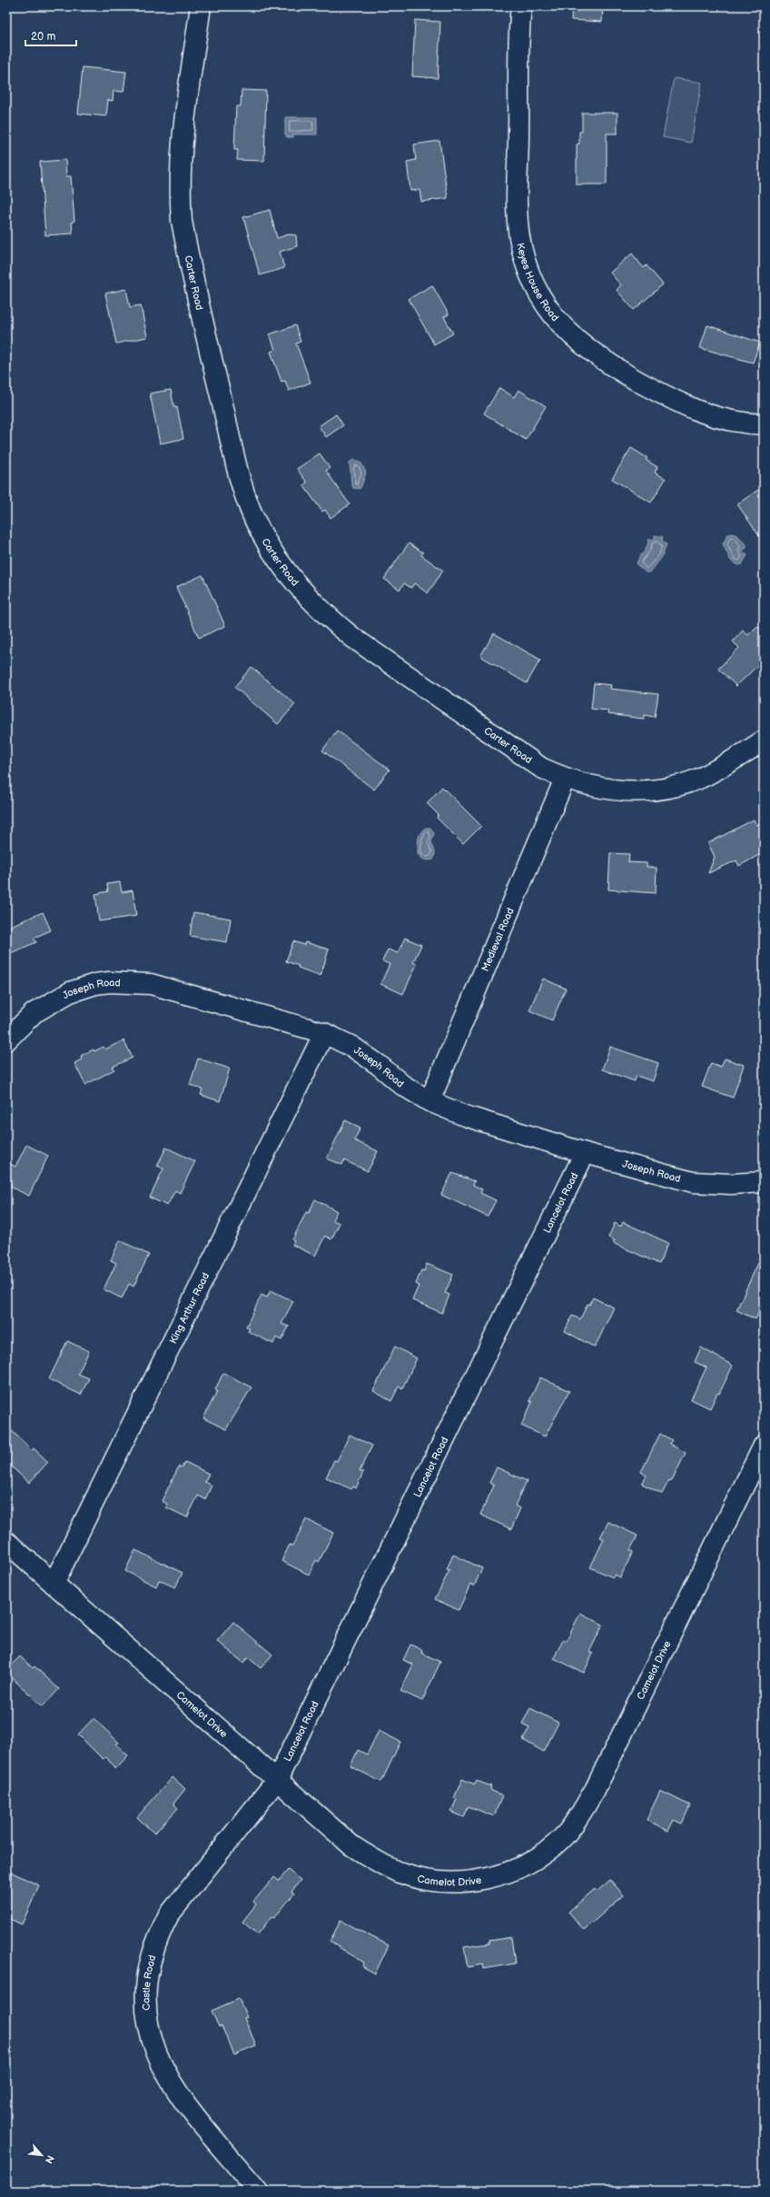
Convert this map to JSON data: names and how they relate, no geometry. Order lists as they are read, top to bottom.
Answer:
{
  "streets": {
    "street": [
      "Keyes House Road",
      "Carter Road",
      "Medieval Road",
      "Joseph Road",
      "Lancelot Road",
      "King Arthur Road",
      "Camelot Drive",
      "Castle Road"
    ]
  },
  "crossings": [
    ["Carter Road", "Medieval Road"],
    ["Medieval Road", "Joseph Road"],
    ["Joseph Road", "Lancelot Road"],
    ["Joseph Road", "King Arthur Road"],
    ["Lancelot Road", "Camelot Drive"],
    ["Lancelot Road", "Castle Road"],
    ["King Arthur Road", "Camelot Drive"],
    ["Camelot Drive", "Castle Road"]
  ],
  "scale_bar": "20 m",
  "north": "bottom right"
}
